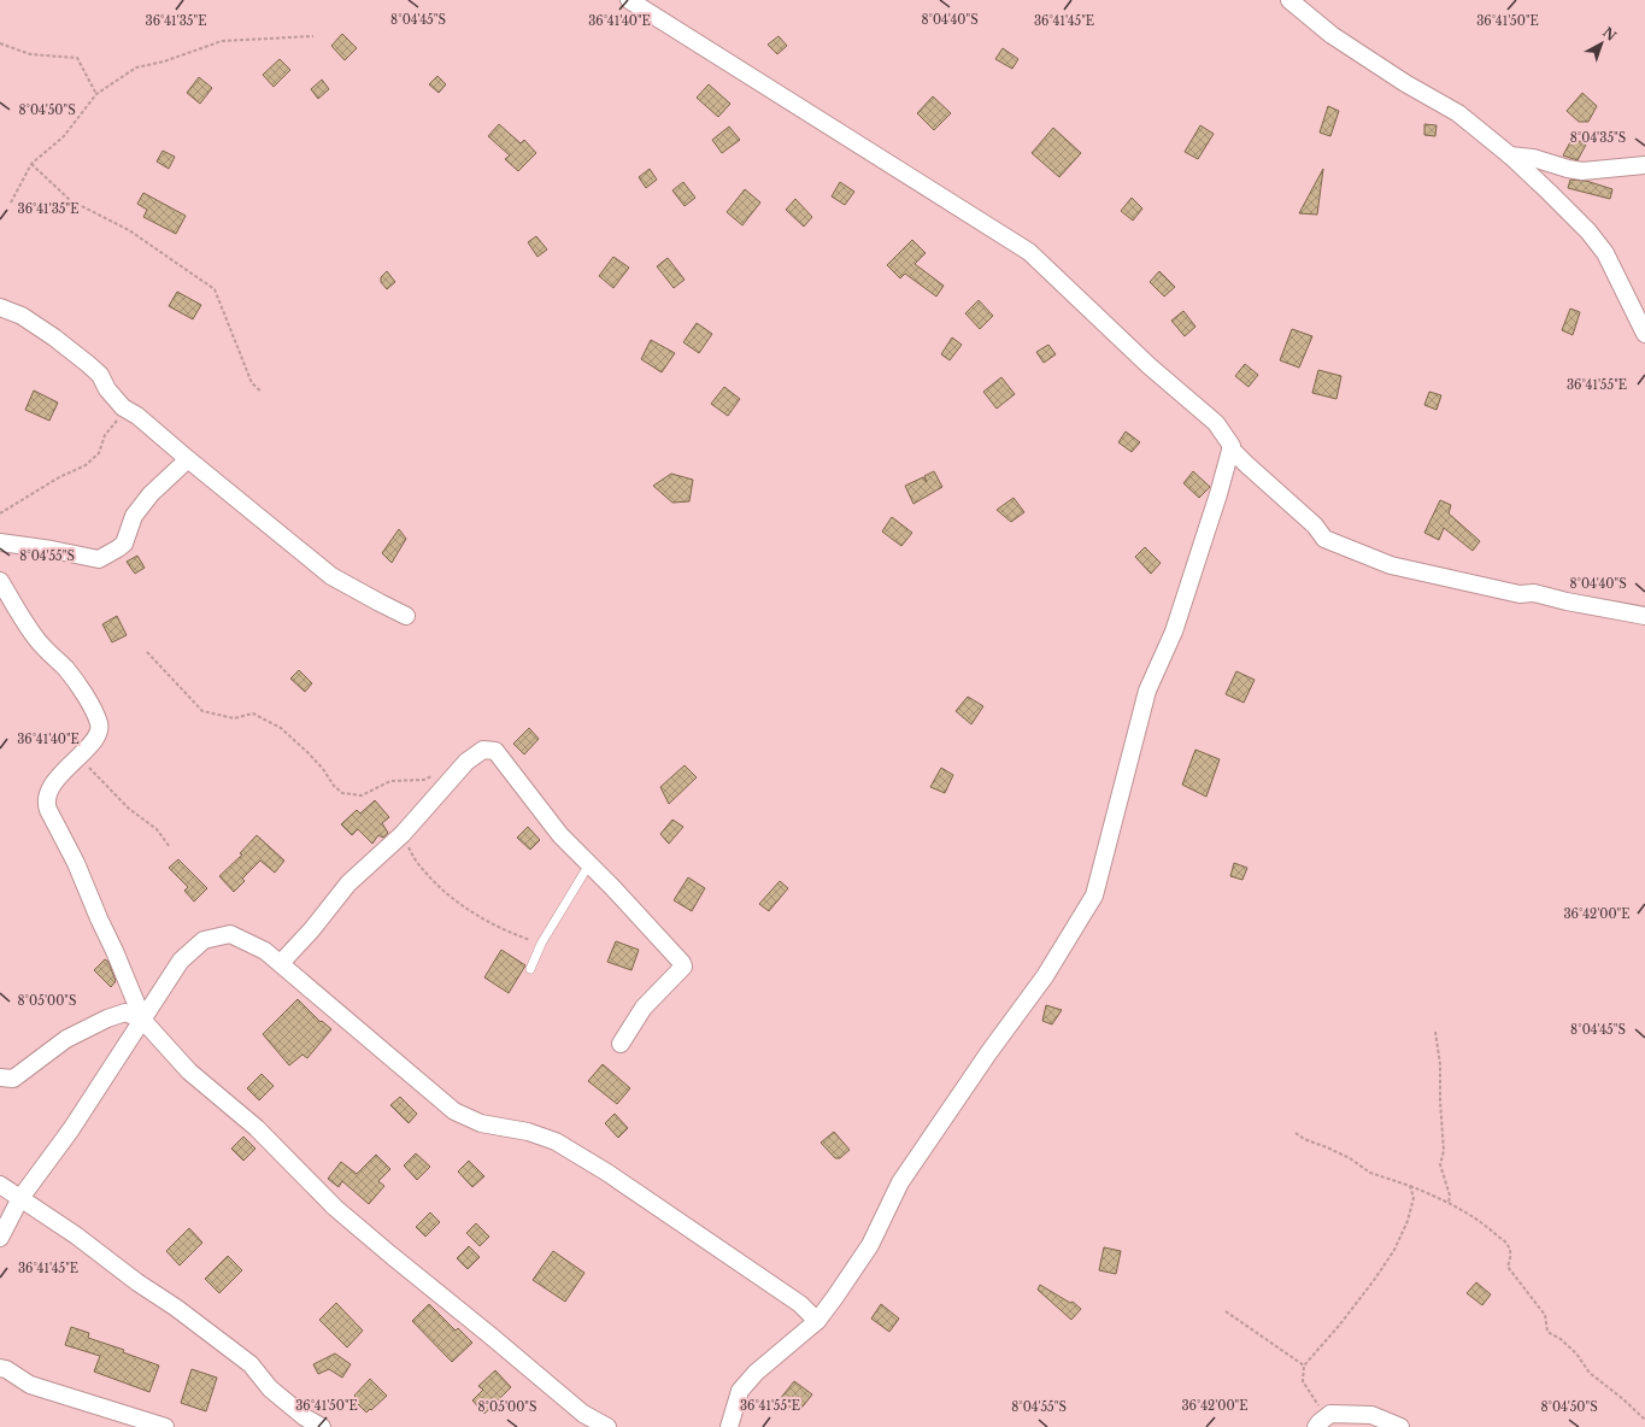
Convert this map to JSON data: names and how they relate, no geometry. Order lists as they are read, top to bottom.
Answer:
{
  "north": "top right",
  "coordinates": [
    "8°04'45\"S",
    "8°04'40\"S",
    "36°41'35\"E",
    "36°41'40\"E",
    "36°41'45\"E",
    "36°41'50\"E",
    "8°04'50\"S",
    "8°04'35\"S",
    "36°41'55\"E",
    "8°04'55\"S",
    "36°42'00\"E",
    "8°05'00\"S"
  ]
}
